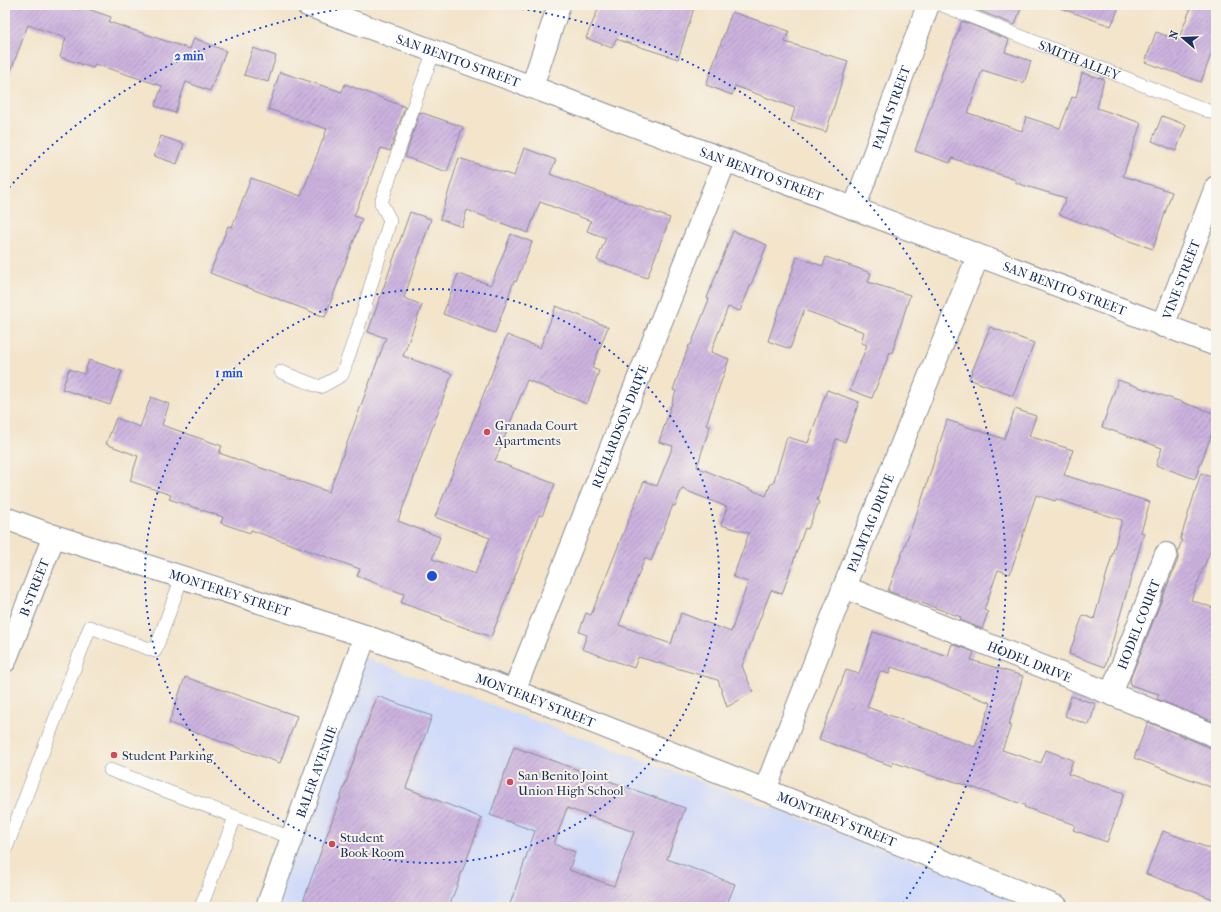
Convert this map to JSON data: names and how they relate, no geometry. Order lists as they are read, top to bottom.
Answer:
{
  "streets": {
    "street": [
      "SAN BENITO STREET",
      "PALM STREET",
      "VINE STREET",
      "RICHARDSON DRIVE",
      "PALMTAG DRIVE",
      "B STREET",
      "MONTEREY STREET",
      "HODEL COURT",
      "HODEL DRIVE",
      "BALER AVENUE"
    ],
    "lane": ["SMITH ALLEY"]
  },
  "crossings": [
    ["SAN BENITO STREET", "PALM STREET"],
    ["SAN BENITO STREET", "VINE STREET"],
    ["SAN BENITO STREET", "RICHARDSON DRIVE"],
    ["SAN BENITO STREET", "PALMTAG DRIVE"],
    ["RICHARDSON DRIVE", "MONTEREY STREET"],
    ["PALMTAG DRIVE", "MONTEREY STREET"],
    ["PALMTAG DRIVE", "HODEL DRIVE"],
    ["B STREET", "MONTEREY STREET"],
    ["MONTEREY STREET", "BALER AVENUE"],
    ["HODEL COURT", "HODEL DRIVE"]
  ],
  "places": [
    "Granada Court Apartments",
    "Student Parking",
    "San Benito Joint Union High School",
    "Student Book Room"
  ],
  "north": "left",
  "rings": ["2 min", "1 min"]
}
